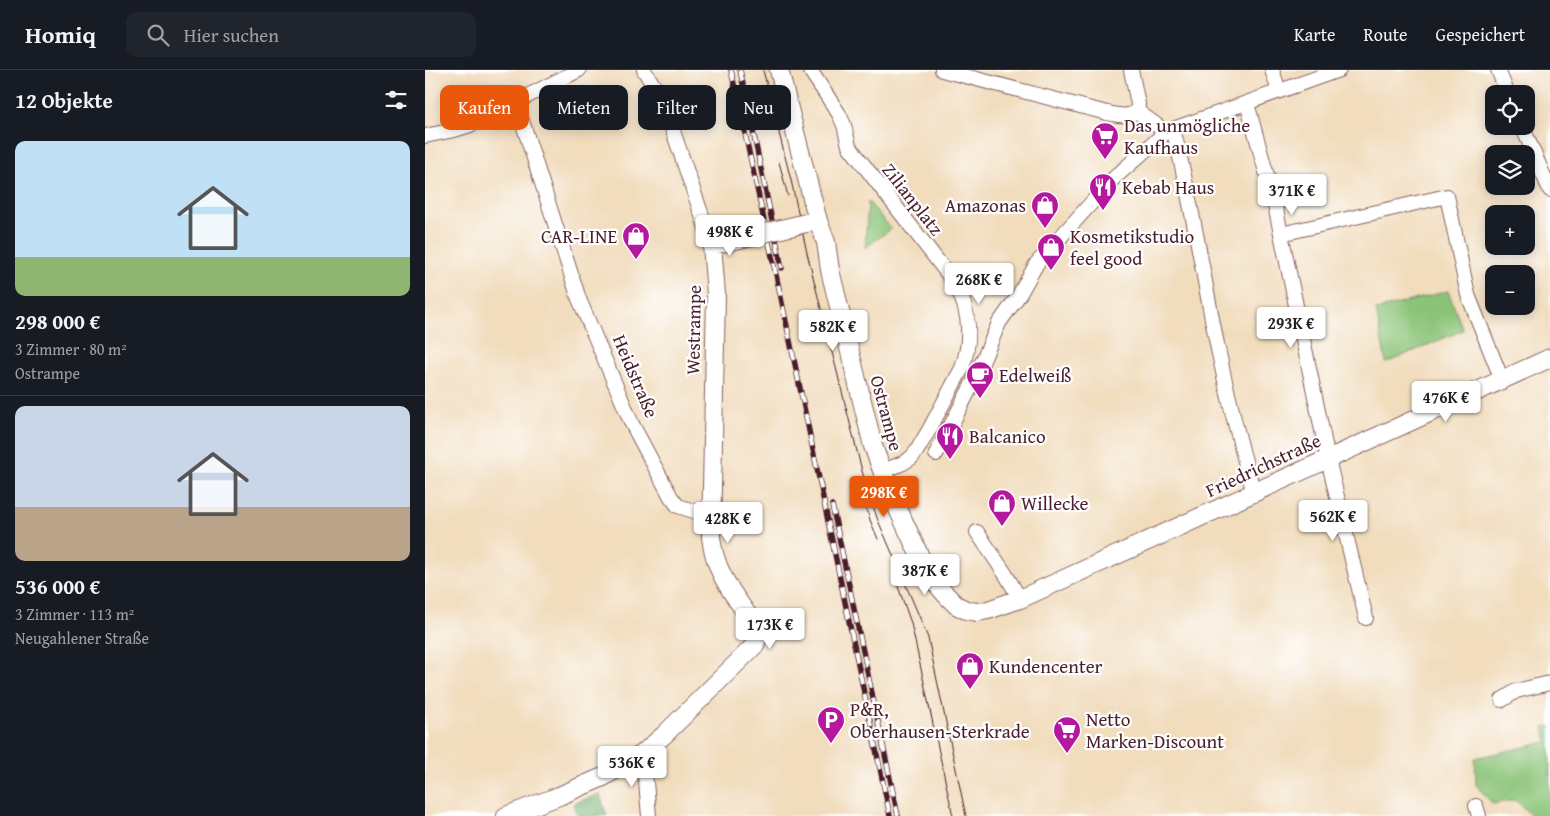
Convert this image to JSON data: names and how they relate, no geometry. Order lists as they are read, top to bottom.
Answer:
{
  "streets": {
    "main road": ["Westrampe", "Ostrampe", "Friedrichstraße"],
    "street": ["Zilianplatz", "Heidstraße"]
  },
  "crossings": [
    ["Zilianplatz", "Ostrampe"],
    ["Westrampe", "Heidstraße"],
    ["Ostrampe", "Friedrichstraße"]
  ],
  "places": {
    "supermarket": ["Das unmögliche Kaufhaus", "Netto Marken-Discount"],
    "restaurant": ["Kebab Haus", "Balcanico"],
    "shop": [
      "Amazonas",
      "CAR-LINE",
      "Kosmetikstudio feel good",
      "Willecke",
      "Kundencenter"
    ],
    "cafe": ["Edelweiß"],
    "parking": ["P&R, Oberhausen-Sterkrade"]
  },
  "page": {
    "header": "Homiq",
    "search": "Hier suchen",
    "nav": ["Karte", "Route", "Gespeichert"],
    "heading": "12 Objekte",
    "map_buttons": ["+", "−"],
    "chip": [
      "Kaufen",
      "Mieten",
      "Filter",
      "Neu"
    ],
    "list": [
      {
        "name": "298 000 €",
        "note": "3 Zimmer · 80 m² · Ostrampe"
      },
      {
        "name": "536 000 €",
        "note": "3 Zimmer · 113 m² · Neugahlener Straße"
      }
    ],
    "price": [
      "371K €",
      "498K €",
      "268K €",
      "293K €",
      "582K €",
      "476K €",
      "298K €",
      "562K €",
      "428K €",
      "387K €",
      "173K €",
      "536K €"
    ]
  }
}
